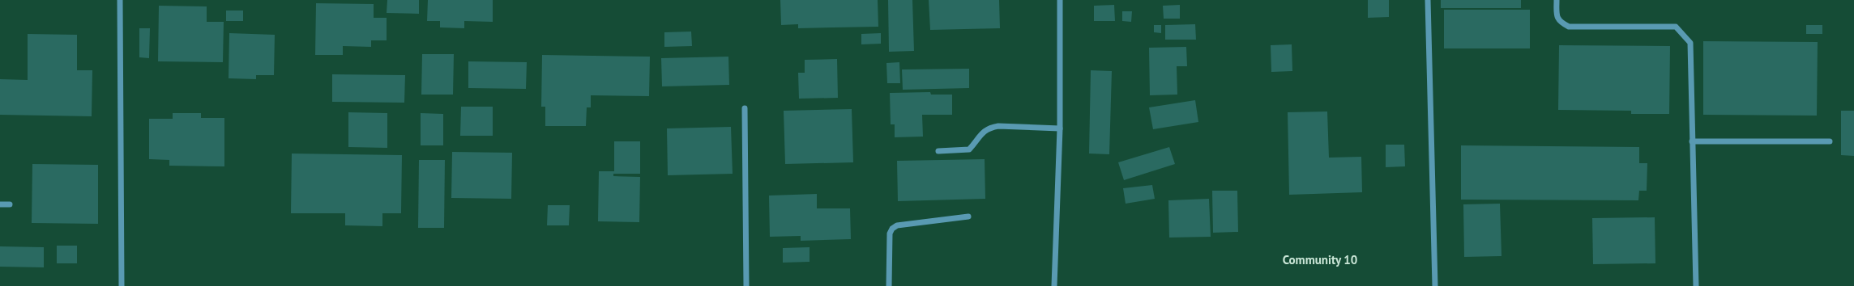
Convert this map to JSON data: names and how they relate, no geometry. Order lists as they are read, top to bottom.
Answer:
{
  "districts": ["Community 10"]
}
